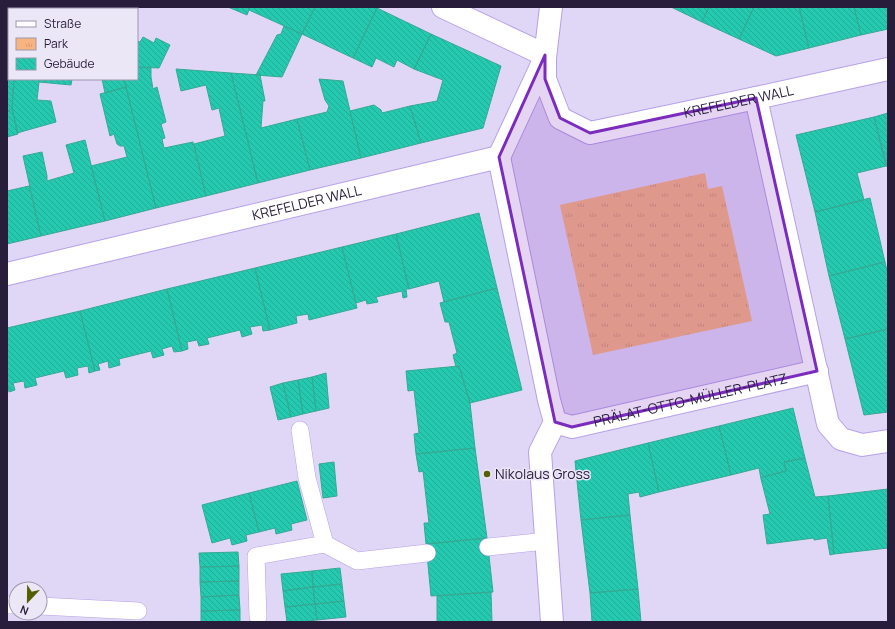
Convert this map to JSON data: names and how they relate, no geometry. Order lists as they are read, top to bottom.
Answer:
{
  "streets": {
    "street": ["KREFELDER WALL", "PRÄLAT-OTTO-MÜLLER-PLATZ"]
  },
  "places": ["Nikolaus Gross"],
  "legend": ["Straße", "Park", "Gebäude"],
  "north": "bottom"
}
